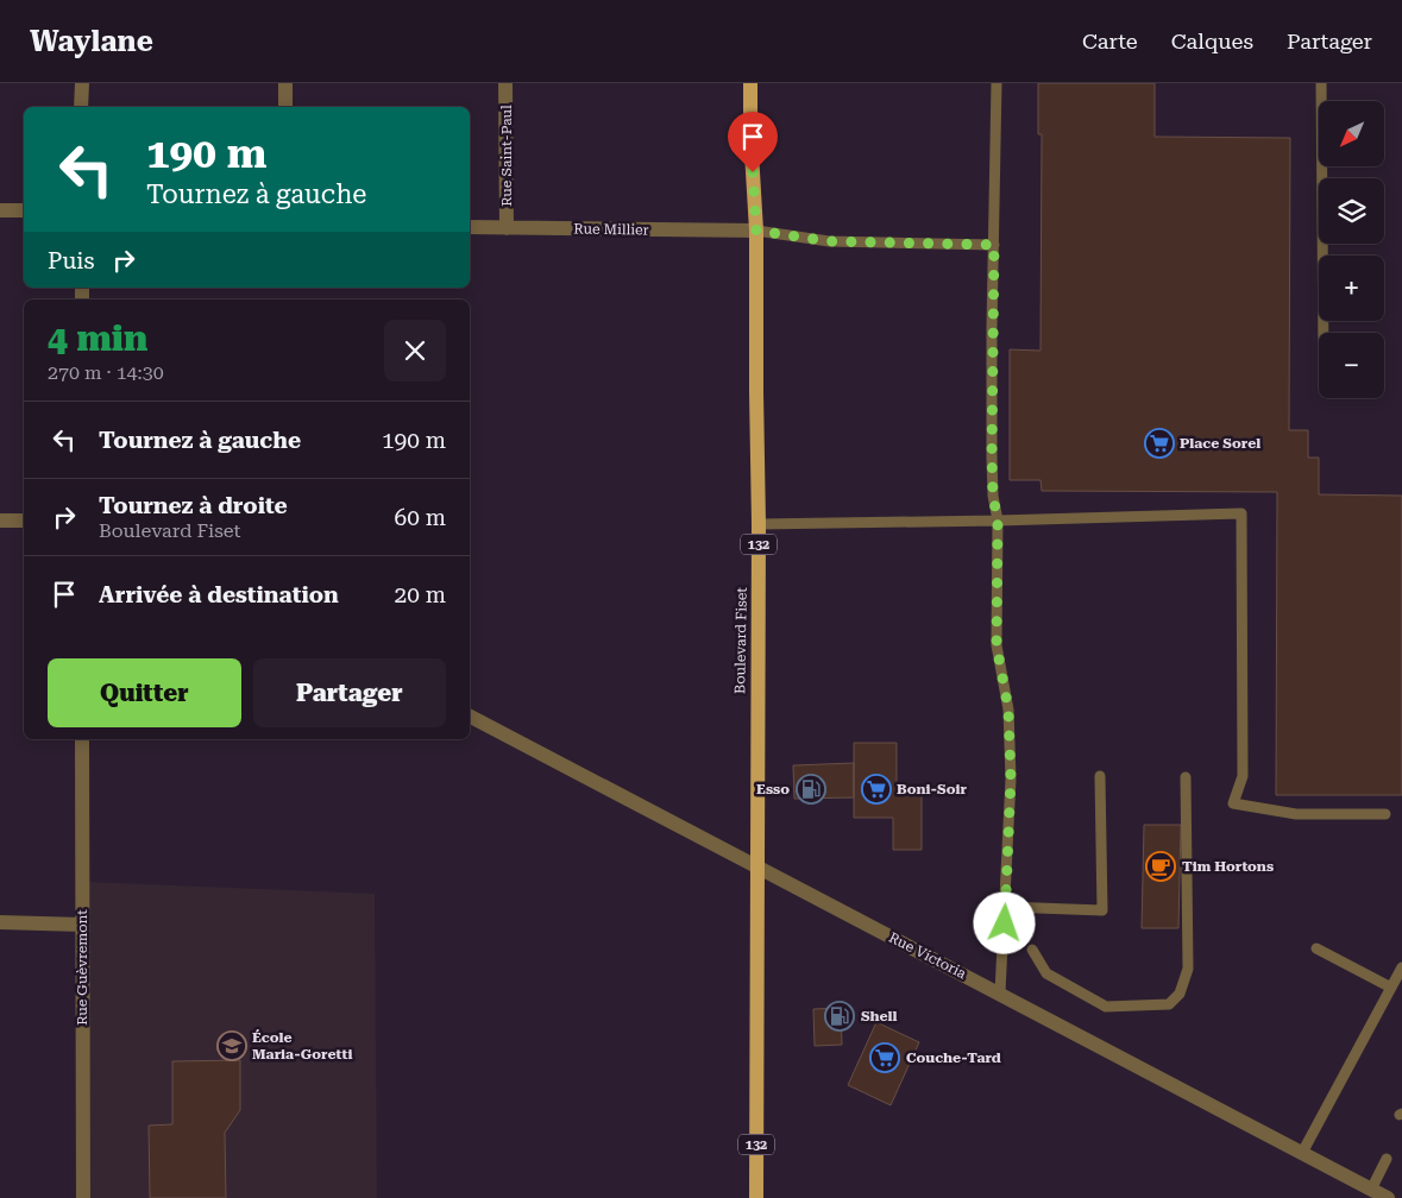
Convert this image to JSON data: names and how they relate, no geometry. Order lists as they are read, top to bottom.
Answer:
{
  "streets": {
    "main road": ["132", "Boulevard Fiset"],
    "street": [
      "Rue Saint-Paul",
      "Rue Millier",
      "Rue Victoria",
      "Rue Guèvremont"
    ]
  },
  "crossings": [
    ["Rue Saint-Paul", "Rue Millier"],
    ["Rue Millier", "Boulevard Fiset"],
    ["Boulevard Fiset", "Rue Victoria"]
  ],
  "places": {
    "supermarket": ["Place Sorel", "Boni-Soir", "Couche-Tard"],
    "fuel station": ["Esso", "Shell"],
    "cafe": ["Tim Hortons"],
    "school or university": ["École Maria-Goretti"]
  },
  "north": "bottom left",
  "page": {
    "header": "Waylane",
    "nav": ["Carte", "Calques", "Partager"],
    "map_buttons": ["+", "−"],
    "turn": ["190 m", "Tournez à gauche"],
    "then": "Puis",
    "heading": ["4 min", "270 m · 14:30"],
    "list": [
      {
        "name": "Tournez à gauche",
        "value": "190 m"
      },
      {
        "name": "Tournez à droite",
        "note": "Boulevard Fiset",
        "value": "60 m"
      },
      {
        "name": "Arrivée à destination",
        "value": "20 m"
      }
    ],
    "buttons": ["Quitter", "Partager"]
  }
}
